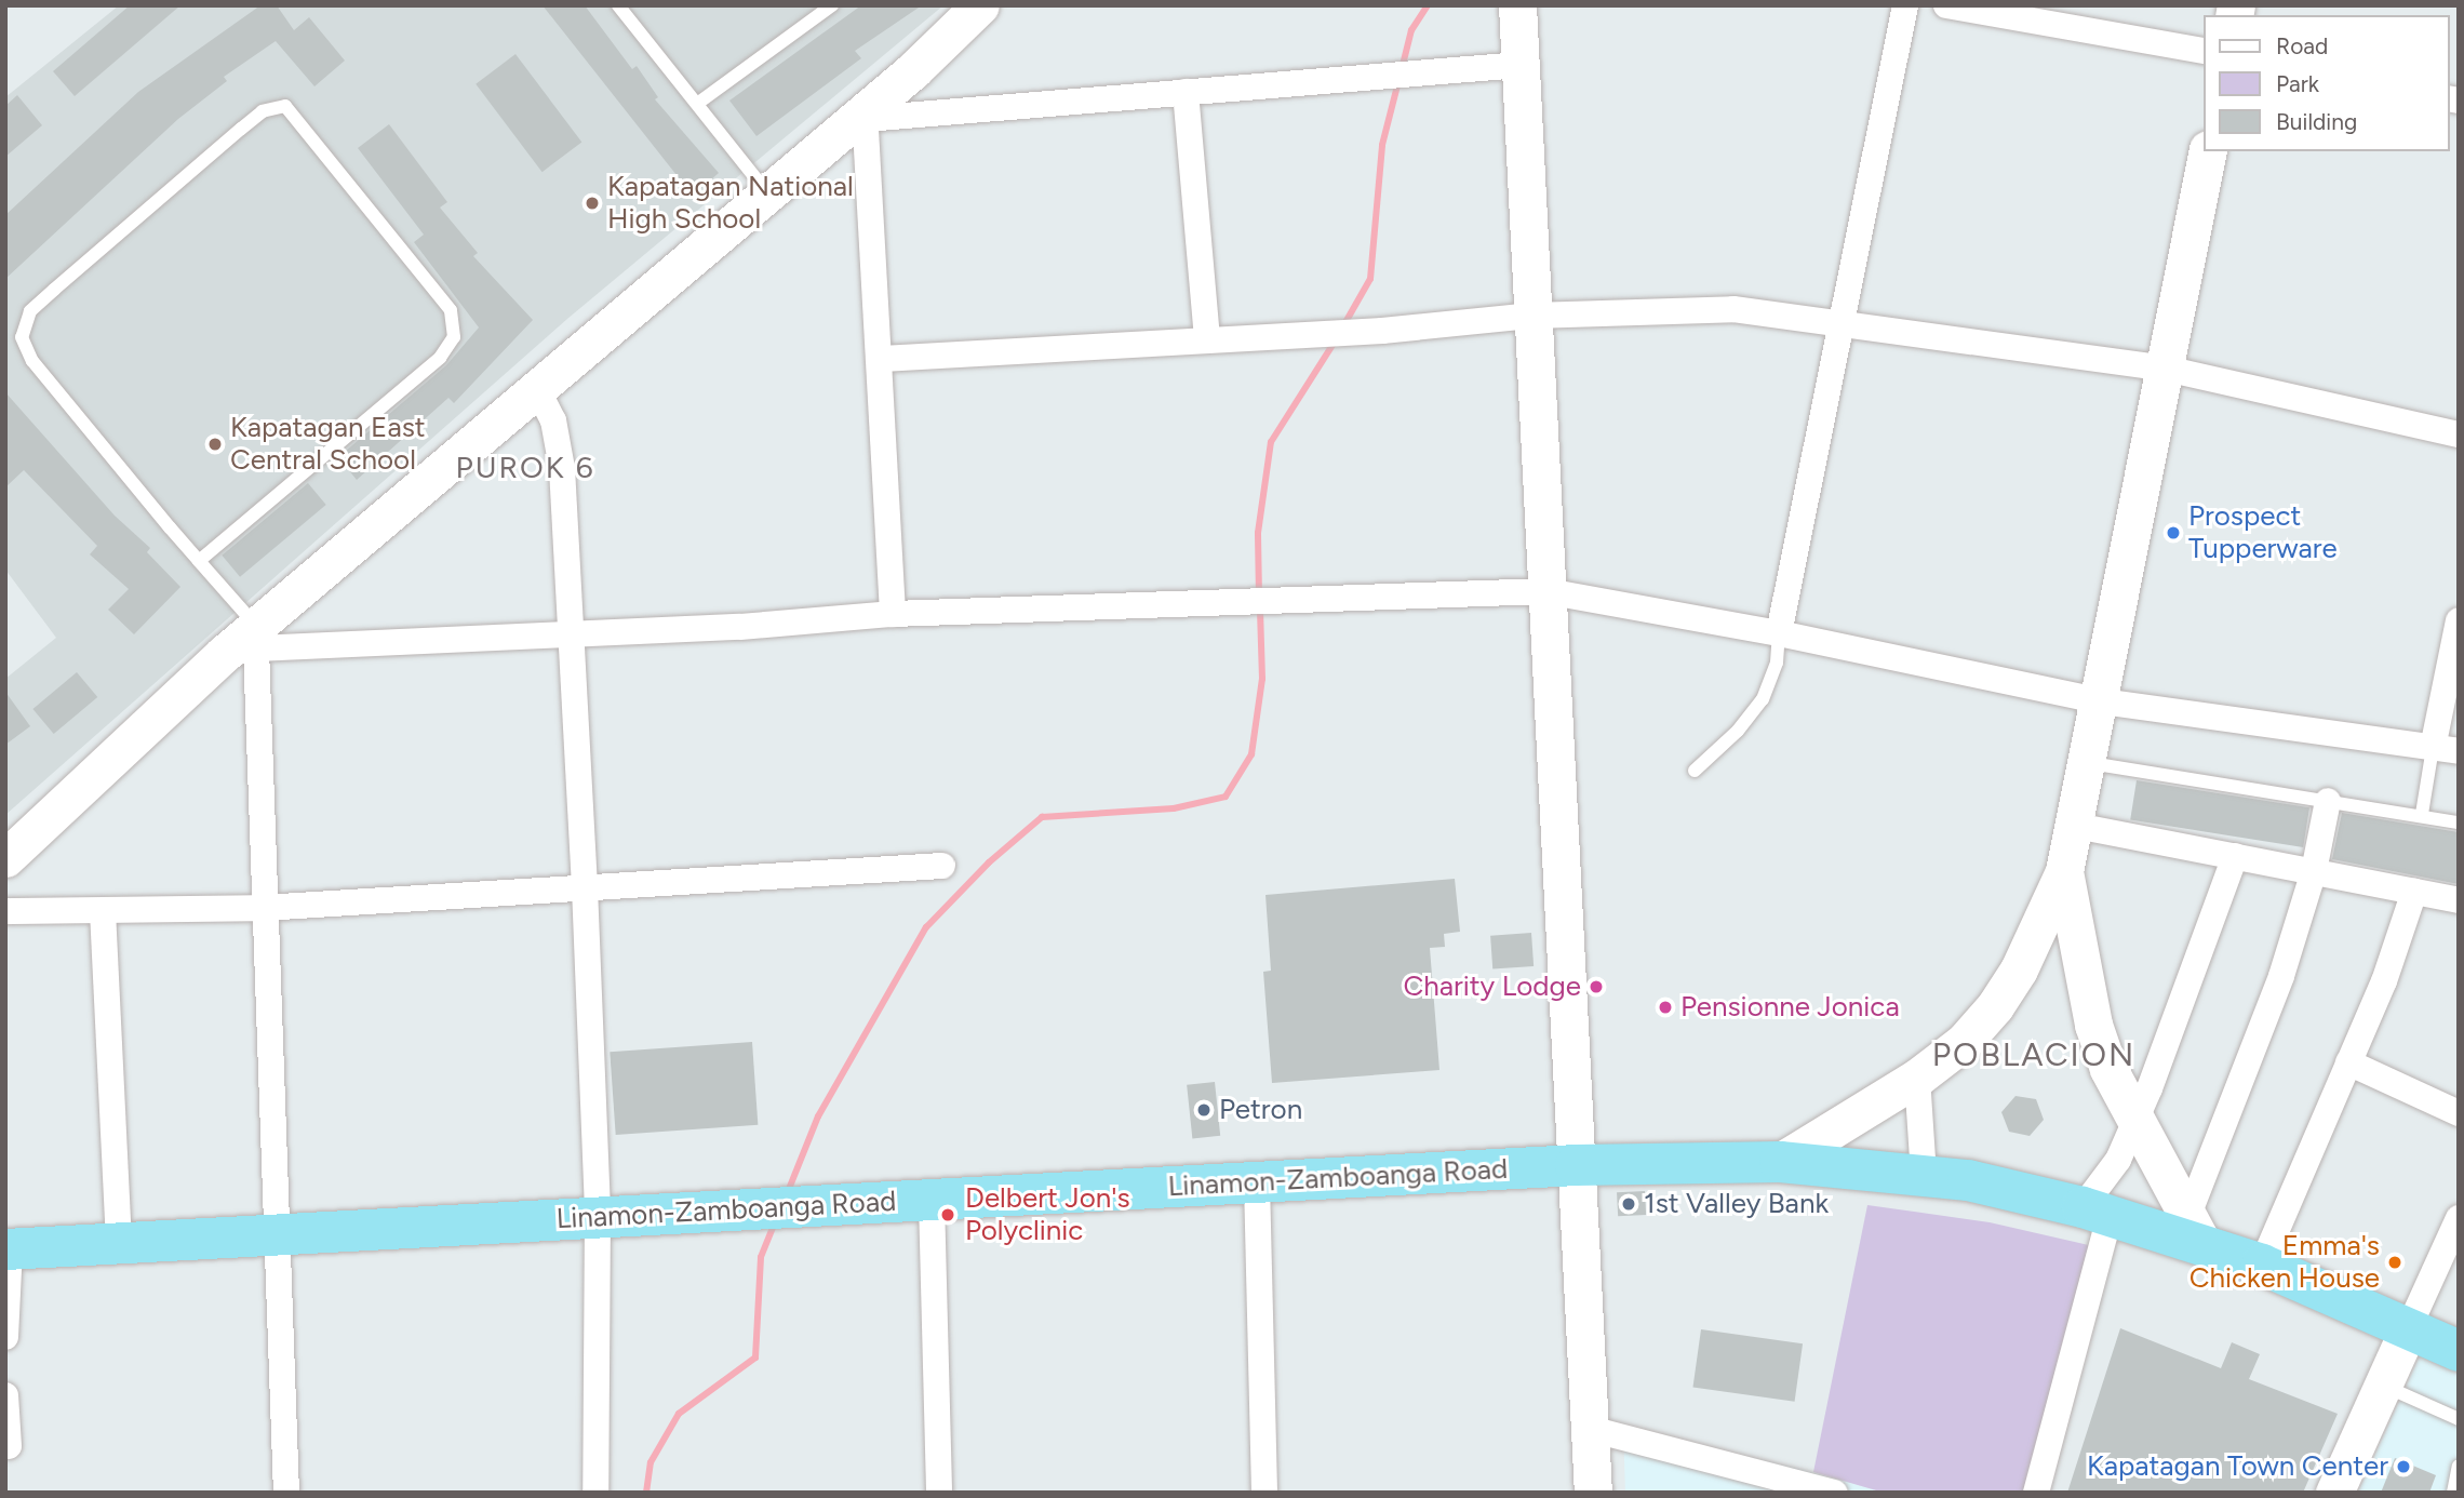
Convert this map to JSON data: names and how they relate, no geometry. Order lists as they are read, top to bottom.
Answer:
{
  "streets": {
    "highway": ["Linamon-Zamboanga Road"]
  },
  "districts": ["PUROK 6", "POBLACION"],
  "places": [
    "Kapatagan National High School",
    "Kapatagan East Central School",
    "Prospect Tupperware",
    "Charity Lodge",
    "Pensionne Jonica",
    "Petron",
    "1st Valley Bank",
    "Delbert Jon's Polyclinic",
    "Emma's Chicken House",
    "Kapatagan Town Center"
  ],
  "legend": ["Road", "Park", "Building"]
}
